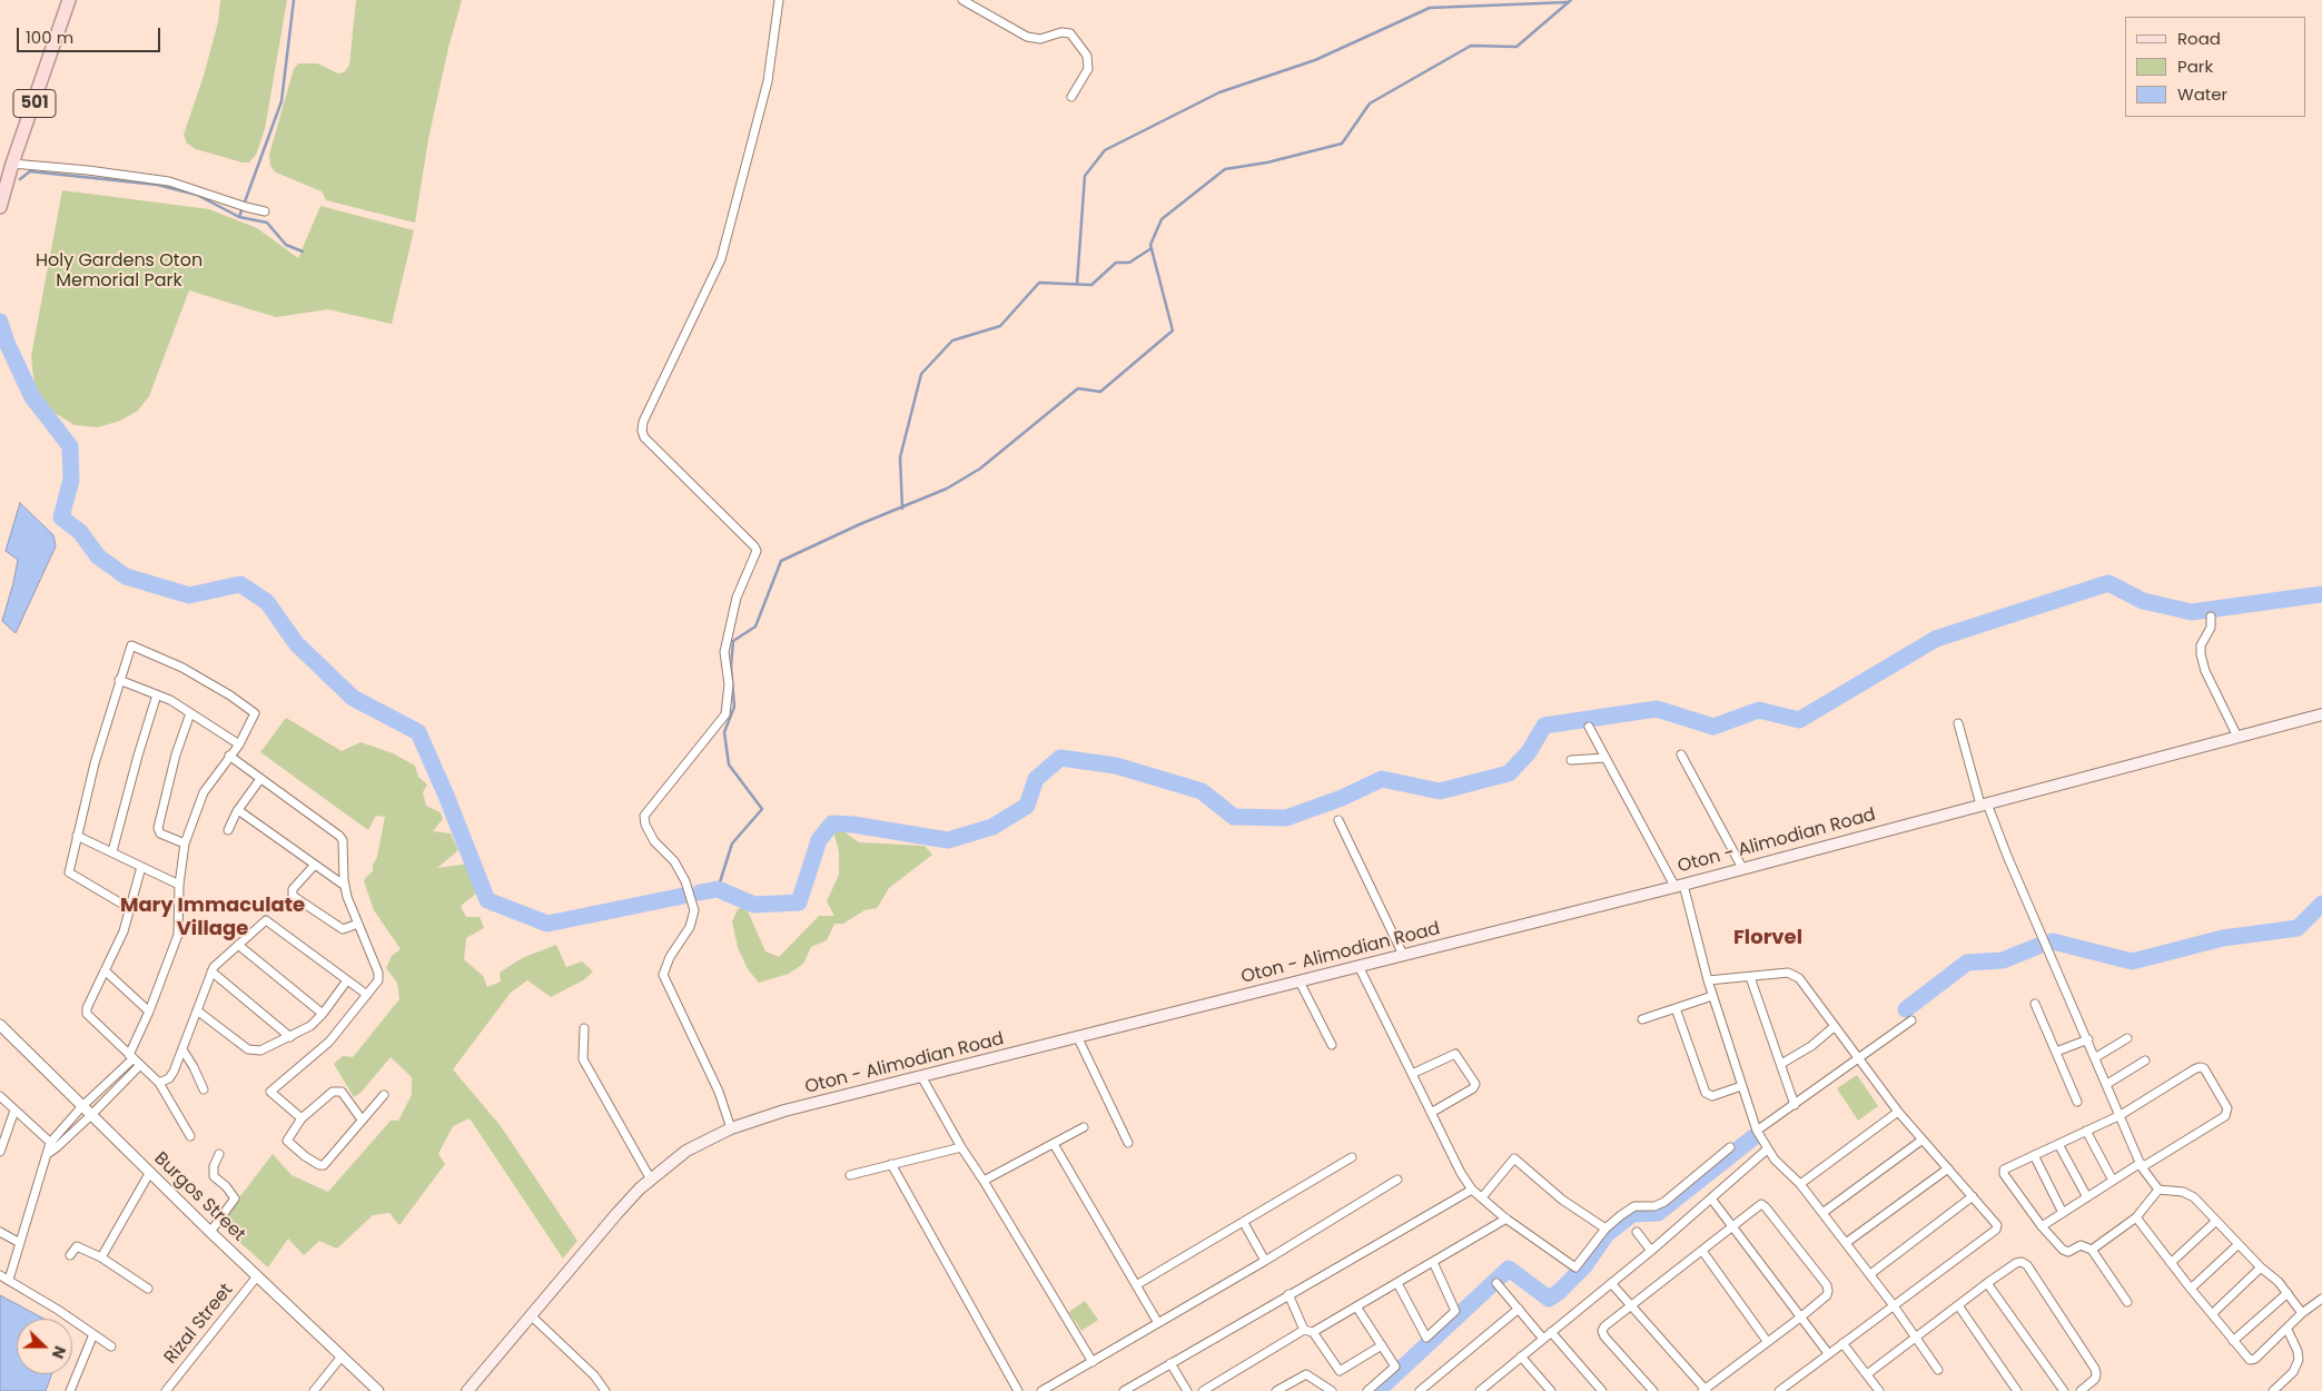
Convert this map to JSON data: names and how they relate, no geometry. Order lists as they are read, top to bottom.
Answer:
{
  "streets": {
    "main road": ["501", "Oton - Alimodian Road"],
    "street": ["Burgos Street", "Rizal Street"]
  },
  "crossings": [
    ["Burgos Street", "Rizal Street"]
  ],
  "districts": ["Mary Immaculate Village", "Florvel"],
  "parks": ["Holy Gardens Oton Memorial Park"],
  "legend": ["Road", "Park", "Water"],
  "scale_bar": "100 m",
  "north": "right"
}
